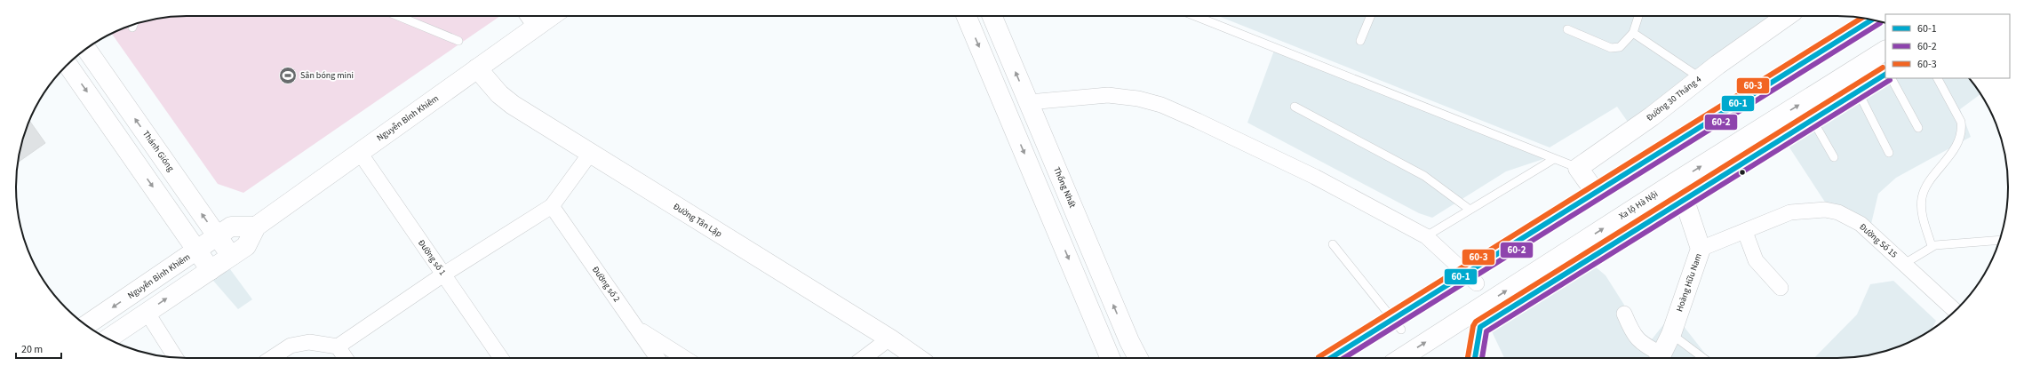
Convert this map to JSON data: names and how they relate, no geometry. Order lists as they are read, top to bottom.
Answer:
{
  "streets": {
    "main road": [
      "Đường 30 Tháng 4",
      "Nguyễn Bỉnh Khiêm",
      "Thánh Gióng",
      "Thống Nhất",
      "Xa lộ Hà Nội",
      "Đường Tân Lập",
      "Hoàng Hữu Nam"
    ],
    "street": ["Đường Số 15", "Đường số 1", "Đường số 2"]
  },
  "crossings": [
    ["Nguyễn Bỉnh Khiêm", "Thánh Gióng"],
    ["Nguyễn Bỉnh Khiêm", "Đường Tân Lập"],
    ["Nguyễn Bỉnh Khiêm", "Đường số 1"],
    ["Xa lộ Hà Nội", "Hoàng Hữu Nam"],
    ["Đường Số 15", "Hoàng Hữu Nam"]
  ],
  "places": {
    "sports": ["Sân bóng mini"]
  },
  "lines": ["transit line 60-3", "transit line 60-1", "transit line 60-2"],
  "legend": ["60-1", "60-2", "60-3"],
  "scale_bar": "20 m"
}
